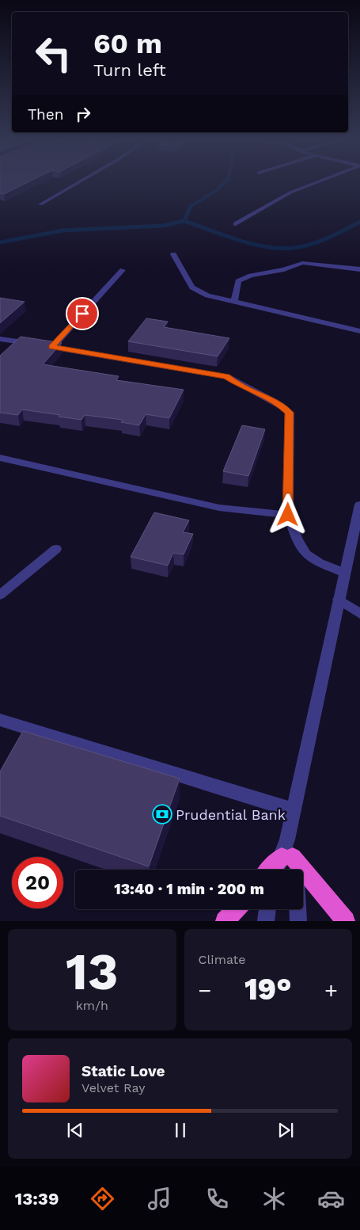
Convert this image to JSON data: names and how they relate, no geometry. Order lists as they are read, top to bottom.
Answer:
{
  "places": {
    "bank": ["Prudential Bank"]
  },
  "page": {
    "turn": ["60 m", "Turn left"],
    "then": "Then",
    "limit": "20",
    "trip": "13:40 · 1 min · 200 m",
    "tile": [
      ["13", "km/h"],
      "Climate"
    ],
    "heat": ["−", "19°", "+"],
    "song": ["Static Love", "Velvet Ray"],
    "tabs": "13:39"
  }
}
